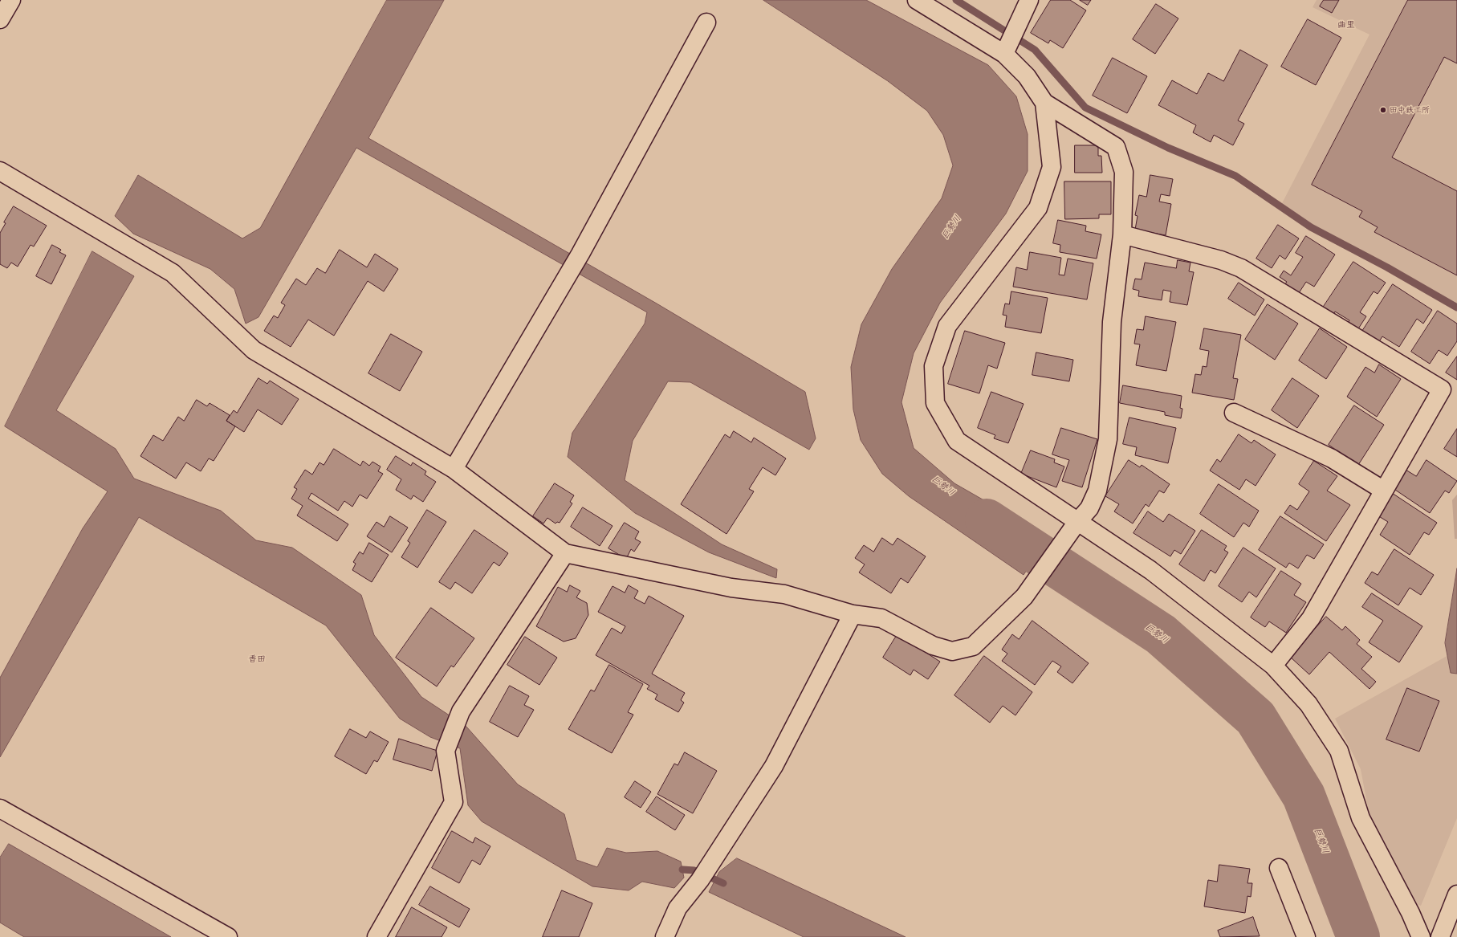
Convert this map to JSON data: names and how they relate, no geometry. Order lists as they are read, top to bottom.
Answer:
{
  "districts": ["曲里", "香田"],
  "water": ["巨勢川"],
  "places": ["田中鉄工所"]
}
